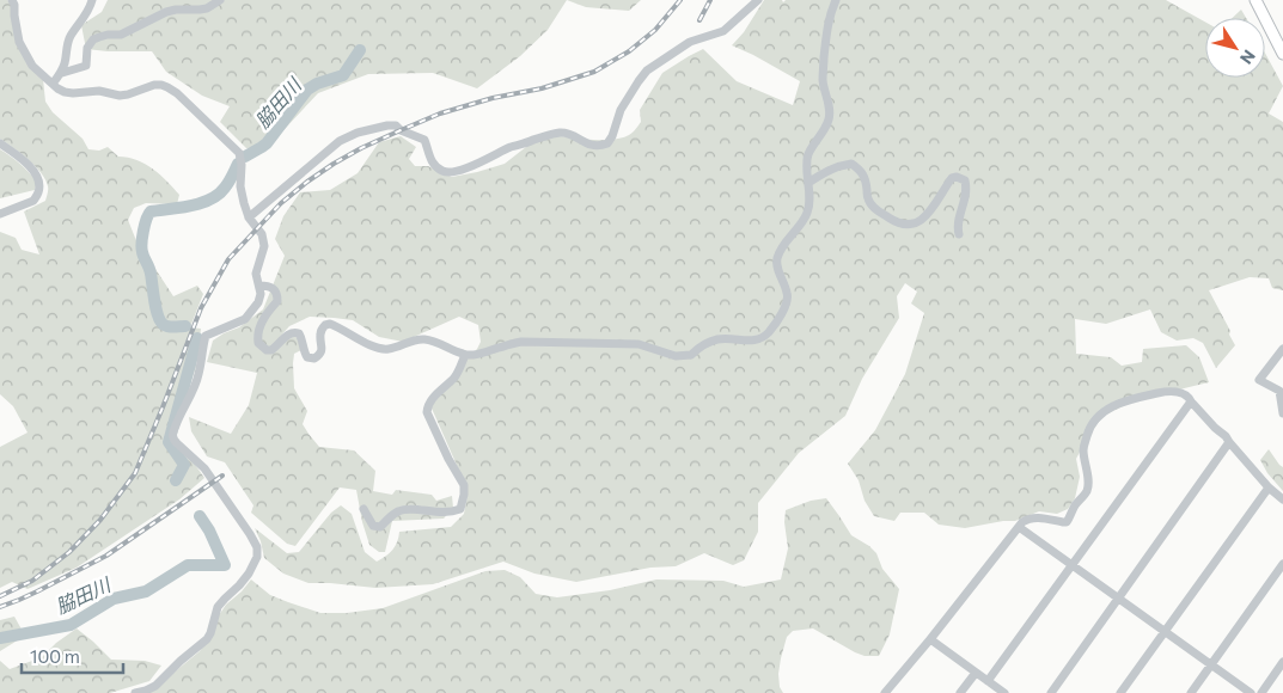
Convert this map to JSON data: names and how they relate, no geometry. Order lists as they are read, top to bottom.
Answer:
{
  "water": ["脇田川"],
  "scale_bar": "100 m",
  "north": "bottom right"
}
